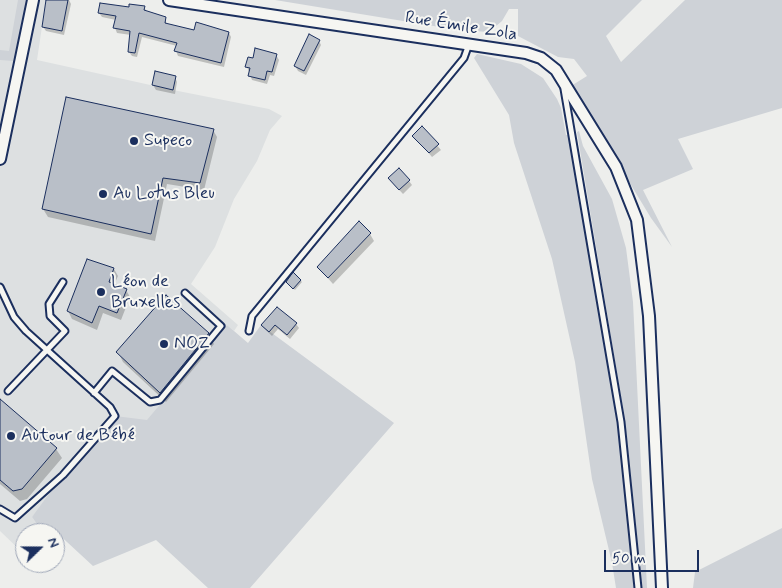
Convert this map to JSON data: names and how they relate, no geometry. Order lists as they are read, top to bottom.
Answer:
{
  "streets": {
    "street": ["Rue Émile Zola"]
  },
  "places": [
    "Supeco",
    "Au Lotus Bleu",
    "Léon de Bruxelles",
    "NOZ",
    "Autour de Bébé"
  ],
  "scale_bar": "50 m",
  "north": "right"
}
